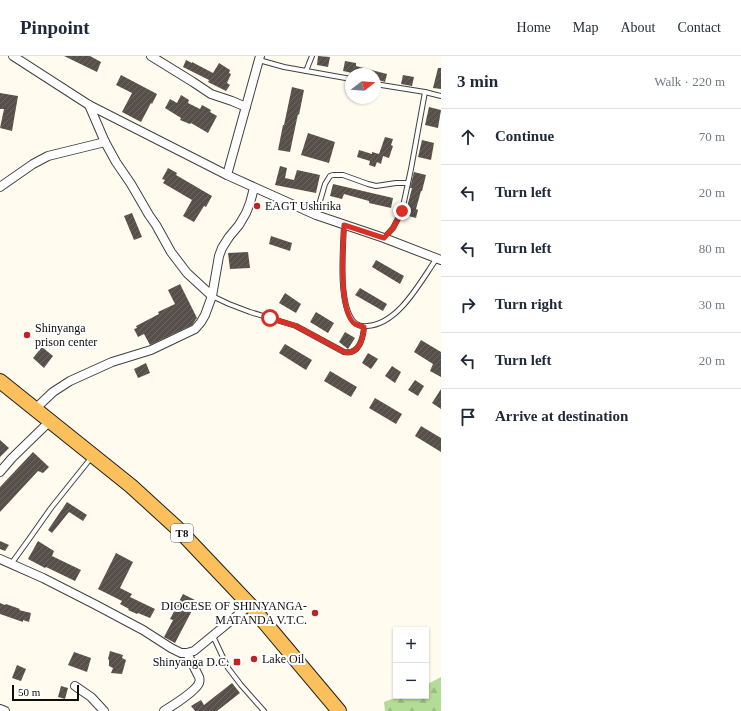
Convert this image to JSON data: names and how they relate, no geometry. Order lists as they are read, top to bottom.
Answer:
{
  "streets": {
    "highway": ["T8"]
  },
  "places": {
    "other": [
      "EAGT Ushirika",
      "Shinyanga prison center",
      "DIOCESE OF SHINYANGA- MATANDA V.T.C.",
      "Lake Oil"
    ],
    "transit": ["Shinyanga D.C."]
  },
  "scale_bar": "50 m",
  "north": "right",
  "page": {
    "header": "Pinpoint",
    "nav": [
      "Home",
      "Map",
      "About",
      "Contact"
    ],
    "heading": ["3 min", "Walk · 220 m"],
    "list": [
      ["Continue", "70 m"],
      ["Turn left", "20 m"],
      ["Turn left", "80 m"],
      ["Turn right", "30 m"],
      ["Turn left", "20 m"],
      "Arrive at destination"
    ],
    "map_buttons": ["+", "−"],
    "scale": "50 m"
  }
}
